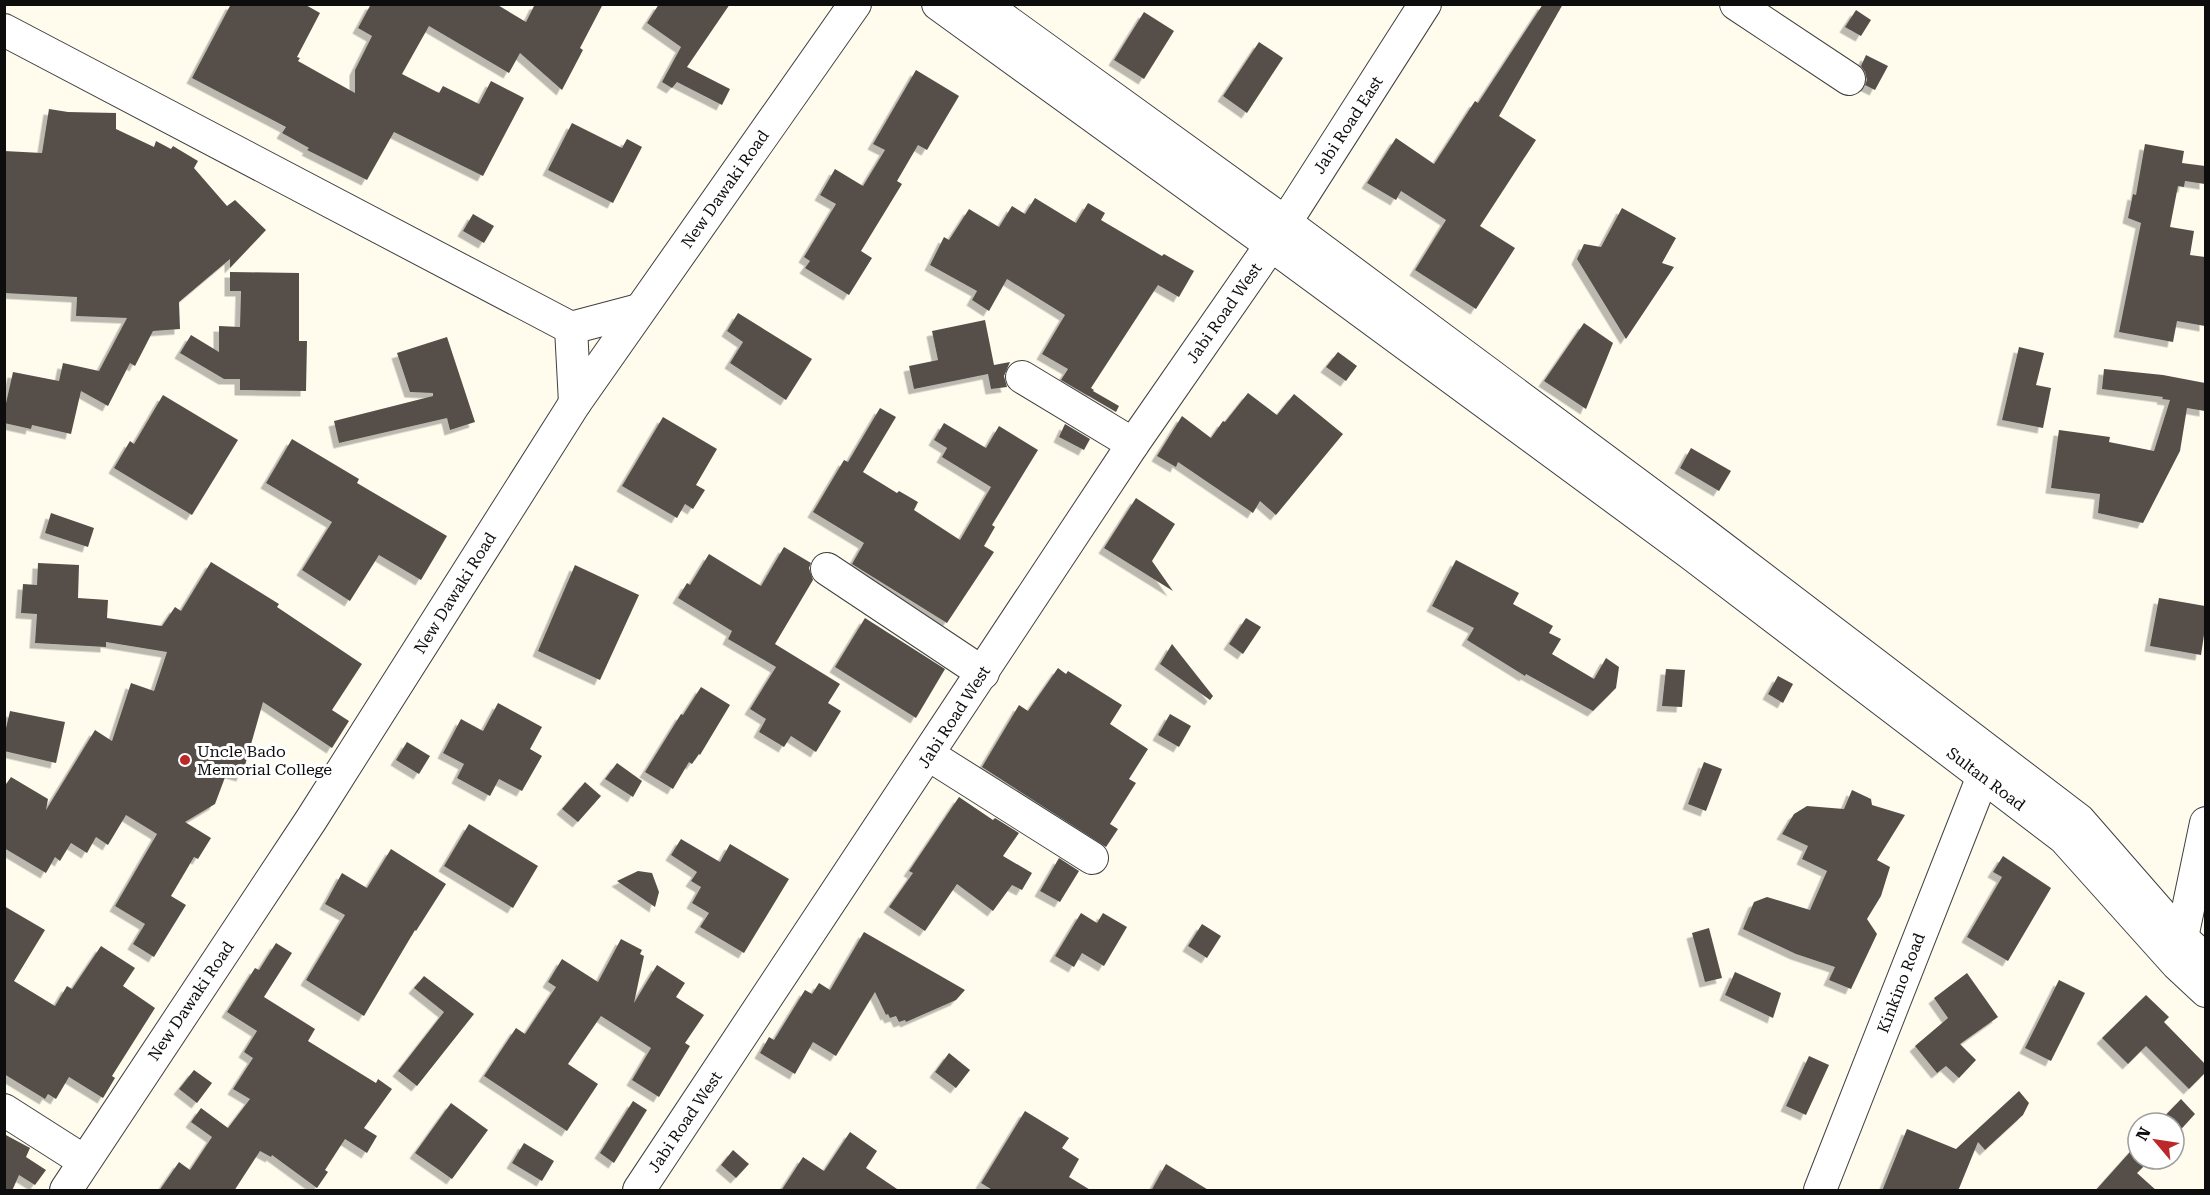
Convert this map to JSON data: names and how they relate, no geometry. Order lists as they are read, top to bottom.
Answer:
{
  "streets": {
    "street": [
      "Jabi Road East",
      "New Dawaki Road",
      "Jabi Road West",
      "Sultan Road",
      "Kinkino Road"
    ]
  },
  "crossings": [
    ["Jabi Road East", "Jabi Road West"],
    ["Sultan Road", "Kinkino Road"]
  ],
  "places": ["Uncle Bado Memorial College"],
  "north": "top left"
}
